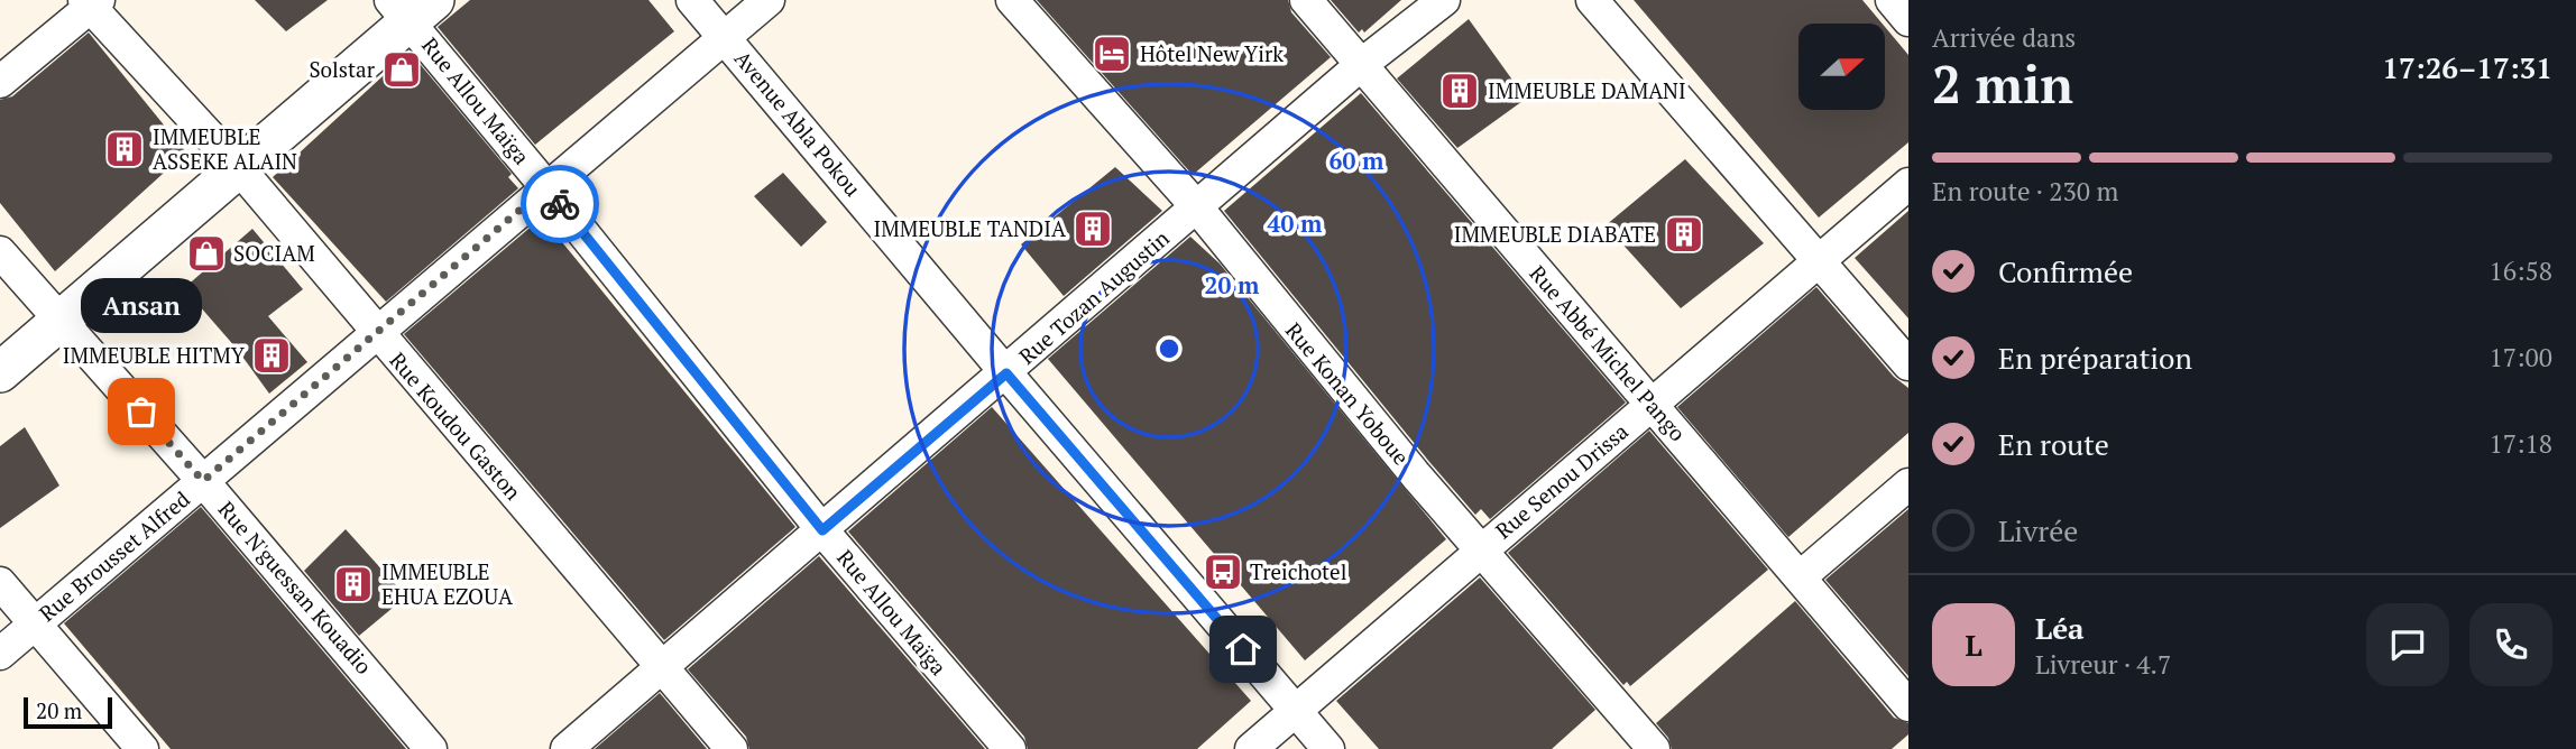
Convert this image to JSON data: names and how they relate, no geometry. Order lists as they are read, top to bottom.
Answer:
{
  "streets": {
    "street": [
      "Rue Allou Maïga",
      "Avenue Abla Pokou",
      "Rue Tozan Augustin",
      "Rue Abbé Michel Pango",
      "Rue Konan Yoboue",
      "Rue Koudou Gaston",
      "Rue Senou Drissa",
      "Rue Brousset Alfred",
      "Rue N'guessan Kouadio"
    ]
  },
  "crossings": [
    ["Rue Allou Maïga", "Rue Tozan Augustin"],
    ["Rue Allou Maïga", "Rue Brousset Alfred"],
    ["Avenue Abla Pokou", "Rue Tozan Augustin"],
    ["Avenue Abla Pokou", "Rue Senou Drissa"],
    ["Avenue Abla Pokou", "Rue Brousset Alfred"],
    ["Rue Tozan Augustin", "Rue Abbé Michel Pango"],
    ["Rue Tozan Augustin", "Rue Konan Yoboue"],
    ["Rue Tozan Augustin", "Rue Koudou Gaston"],
    ["Rue Abbé Michel Pango", "Rue Senou Drissa"],
    ["Rue Konan Yoboue", "Rue Senou Drissa"],
    ["Rue Koudou Gaston", "Rue Brousset Alfred"],
    ["Rue Brousset Alfred", "Rue N'guessan Kouadio"]
  ],
  "places": {
    "hotel": ["Hôtel New Yirk"],
    "shop": ["Solstar", "SOCIAM"],
    "building": [
      "IMMEUBLE DAMANI",
      "IMMEUBLE ASSEKE ALAIN",
      "IMMEUBLE TANDIA",
      "IMMEUBLE DIABATE",
      "IMMEUBLE HITMY",
      "IMMEUBLE EHUA EZOUA"
    ],
    "other": ["Ansan"],
    "bus stop": ["Treichotel"]
  },
  "scale_bar": "20 m",
  "north": "right",
  "page": {
    "heading": ["2 min", "Arrivée dans", "17:26–17:31"],
    "panel": ["Léa", "Livreur · 4.7"],
    "bar": "En route · 230 m",
    "list": [
      ["Confirmée", "16:58"],
      ["En préparation", "17:00"],
      ["En route", "17:18"],
      "Livrée"
    ],
    "bubble": "Ansan",
    "round": "L",
    "scale": "20 m"
  },
  "rings": ["60 m", "40 m", "20 m"]
}
